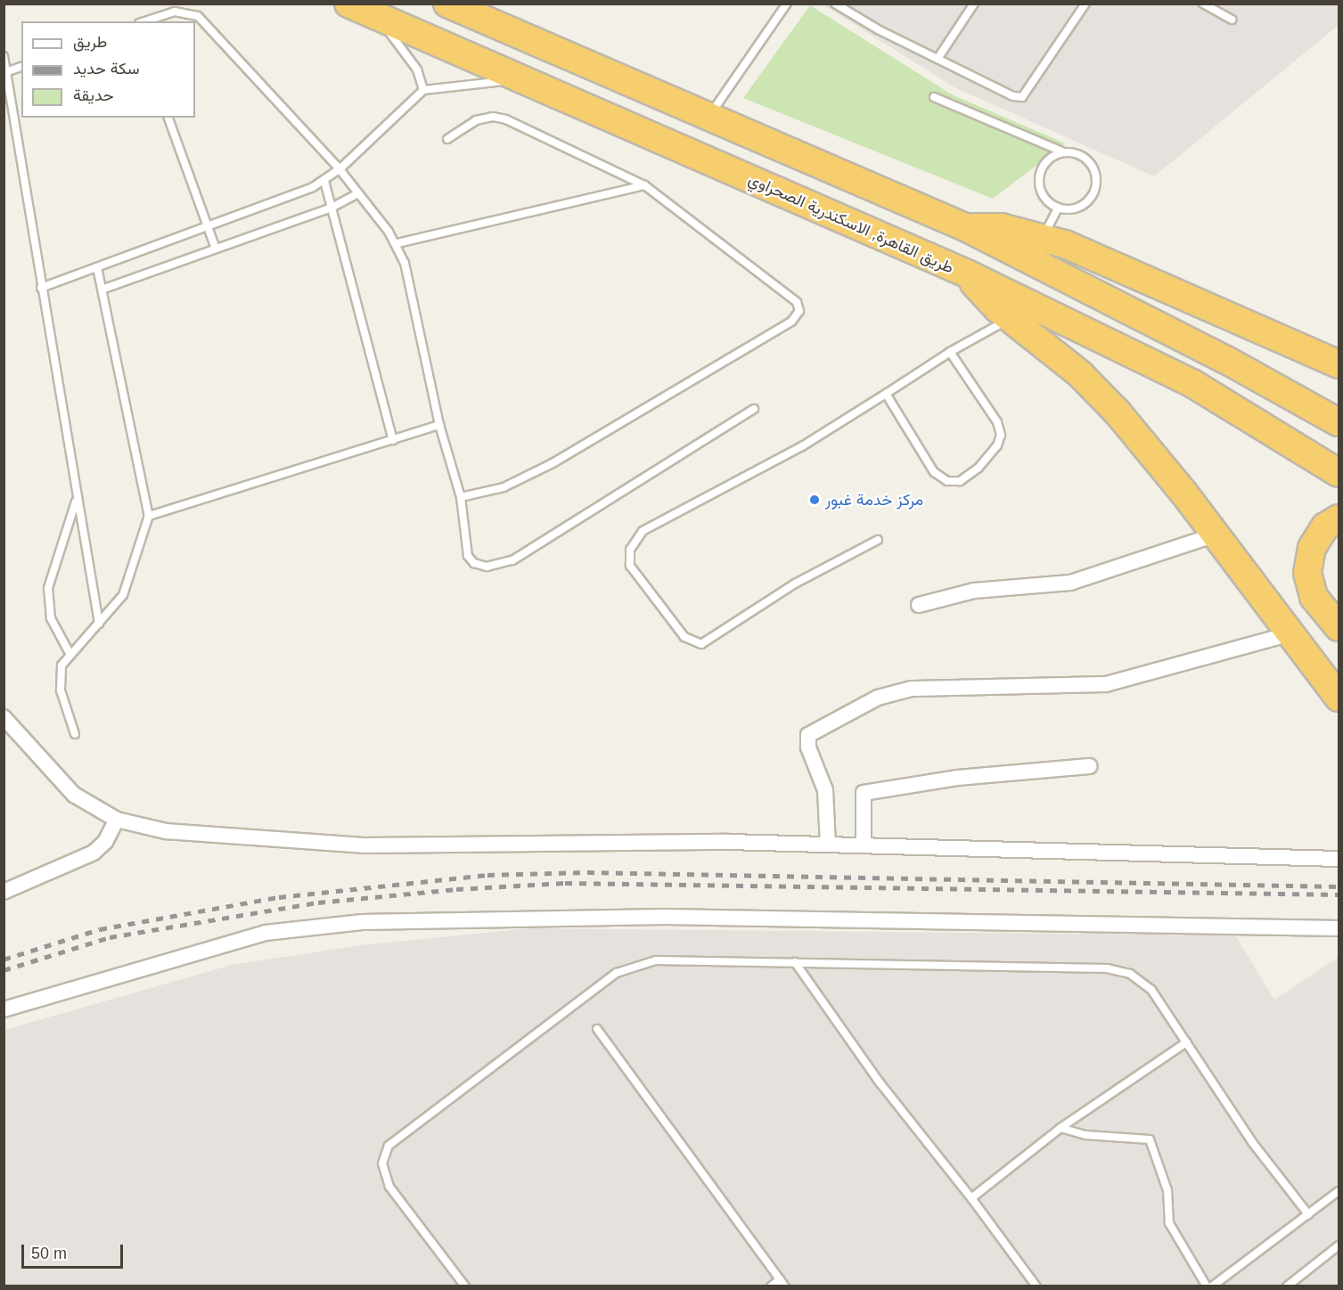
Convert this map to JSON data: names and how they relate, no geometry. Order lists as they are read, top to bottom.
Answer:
{
  "streets": {
    "highway": ["طريق القاهرة, الاسكندرية الصحراوي"]
  },
  "places": ["مركز خدمة غبور"],
  "legend": ["طريق", "سكة حديد", "حديقة"],
  "scale_bar": "50 m"
}
